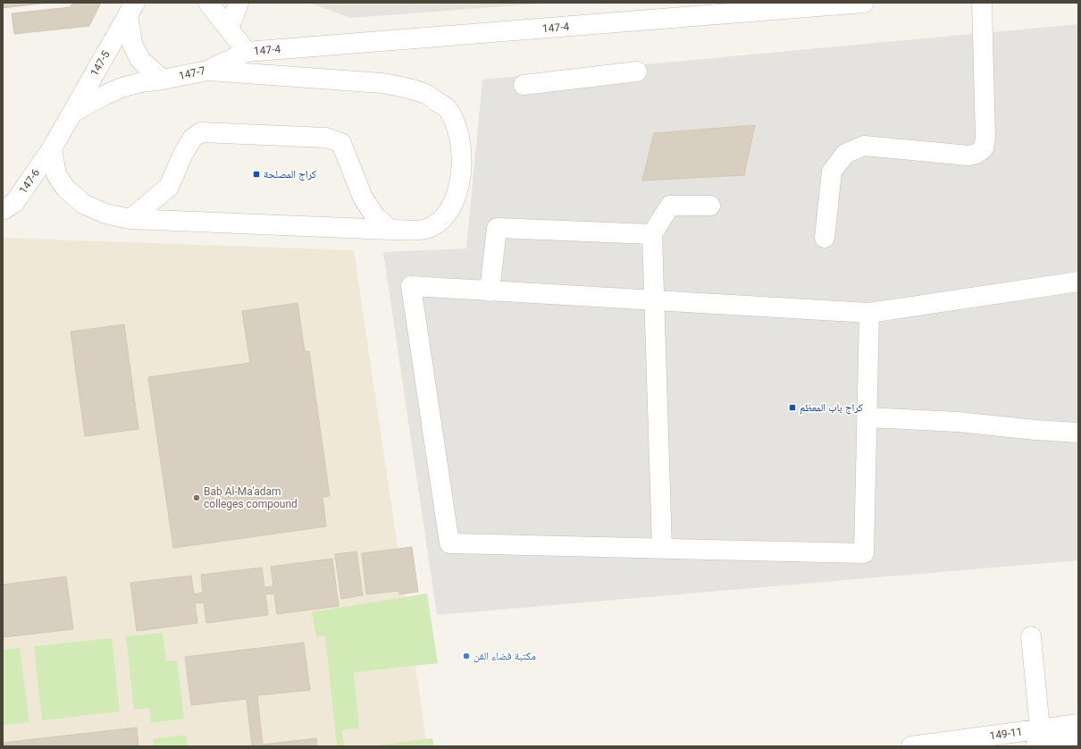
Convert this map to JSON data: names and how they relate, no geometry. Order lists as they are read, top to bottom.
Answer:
{
  "streets": {
    "street": [
      "147-4",
      "147-5",
      "147-7",
      "147-6",
      "149-11"
    ]
  },
  "crossings": [
    ["147-4", "147-7"],
    ["147-5", "147-6"]
  ],
  "places": {
    "transit": ["كراج المصلحة", "كراج باب المعظم"],
    "other": ["Bab Al-Ma'adam colleges compound", "مكتبة فضاء الفن"]
  }
}
